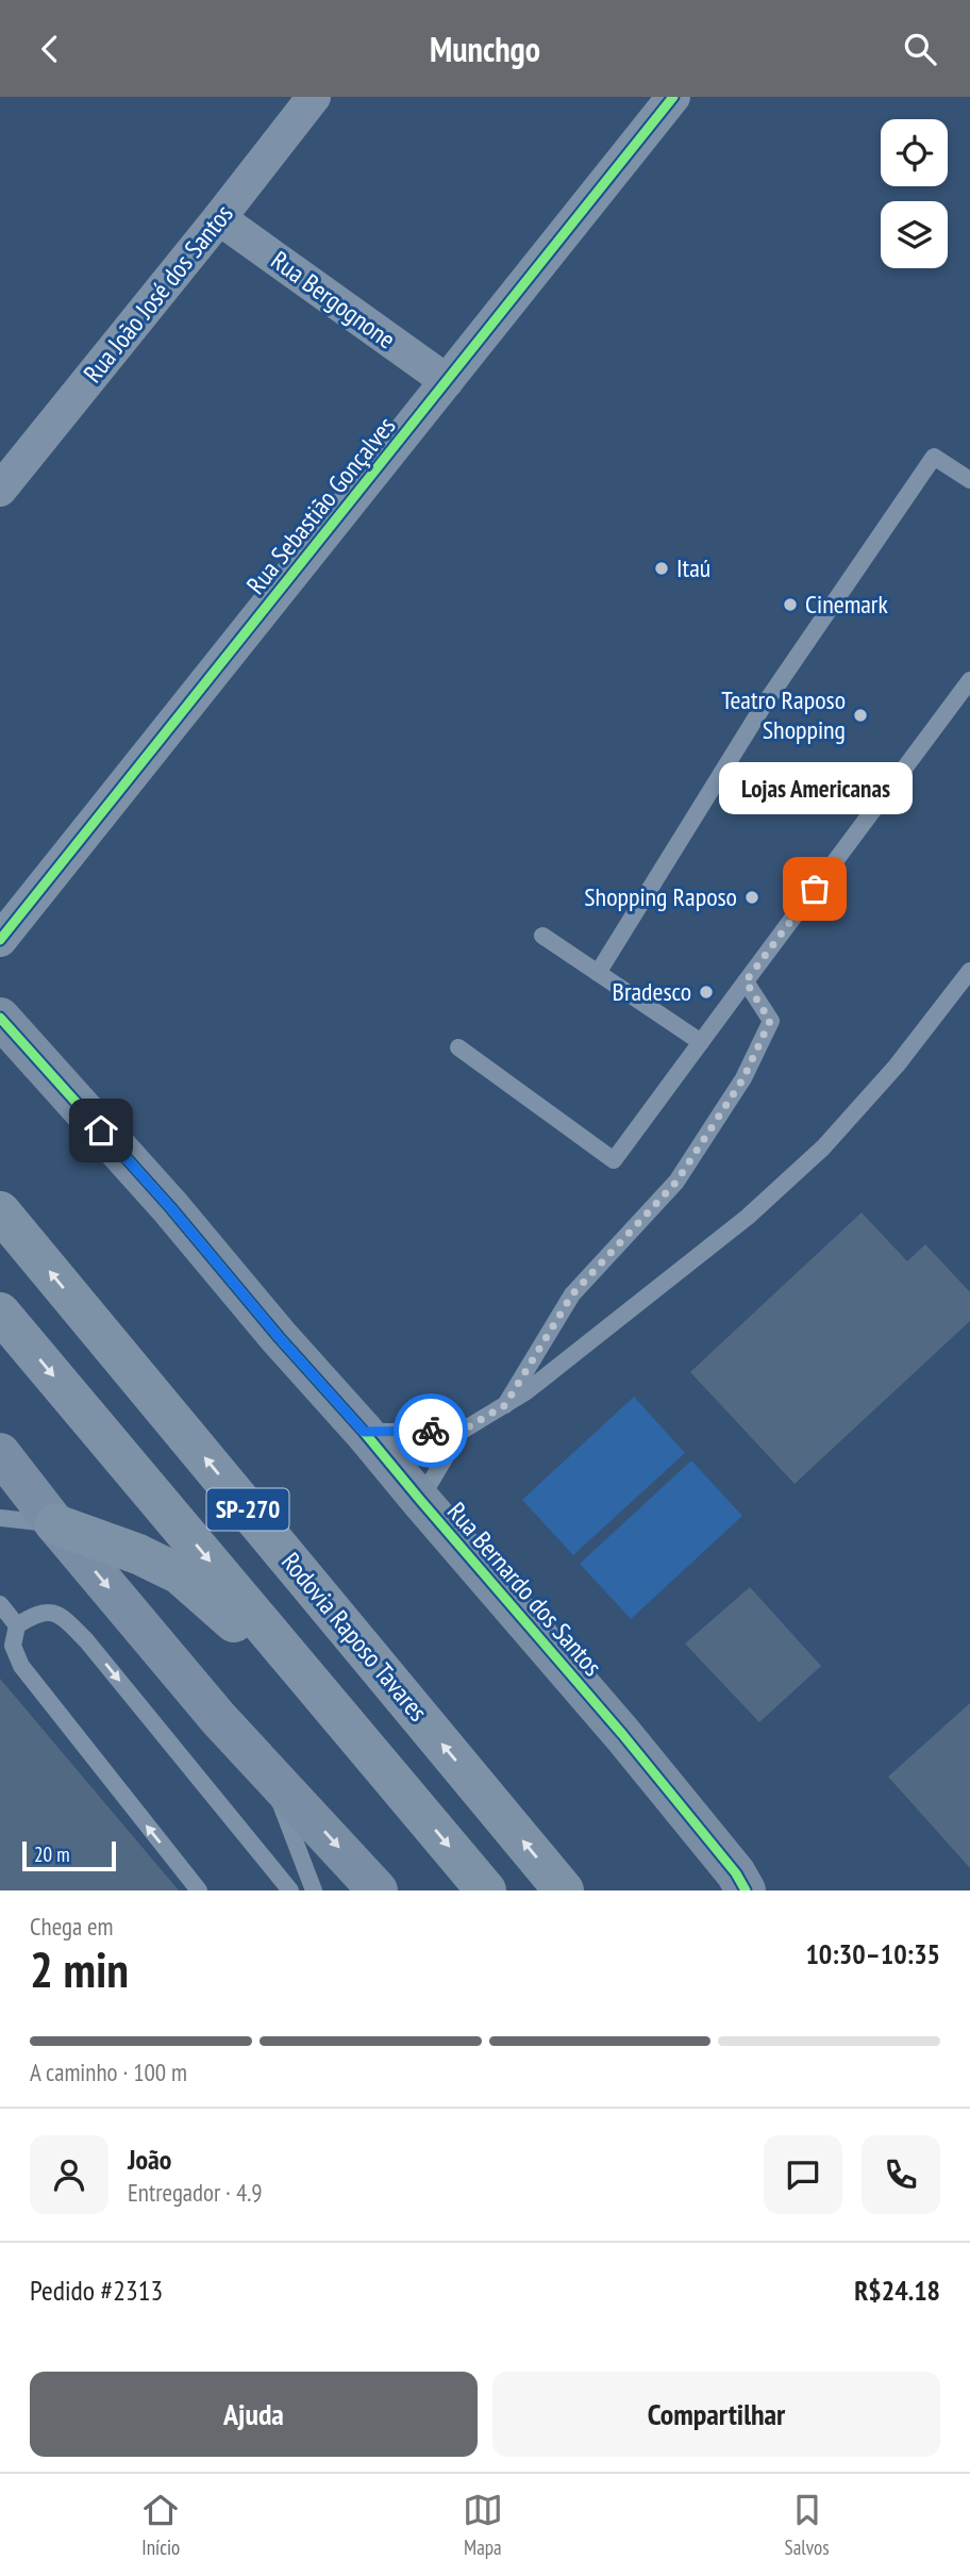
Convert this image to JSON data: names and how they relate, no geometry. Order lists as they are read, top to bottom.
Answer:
{
  "streets": {
    "highway": ["SP-270", "Rodovia Raposo Tavares"],
    "street": [
      "Rua João José dos Santos",
      "Rua Bergognone",
      "Rua Sebastião Gonçalves",
      "Rua Bernardo dos Santos"
    ]
  },
  "crossings": [
    ["Rua João José dos Santos", "Rua Bergognone"],
    ["Rua Bergognone", "Rua Sebastião Gonçalves"]
  ],
  "places": [
    "Itaú",
    "Cinemark",
    "Teatro Raposo Shopping",
    "Lojas Americanas",
    "Shopping Raposo",
    "Bradesco"
  ],
  "scale_bar": "20 m",
  "page": {
    "header": "Munchgo",
    "bubble": "Lojas Americanas",
    "scale": "20 m",
    "heading": ["2 min", "Chega em", "10:30–10:35"],
    "panel": [
      "João",
      "Entregador · 4.9",
      "Pedido #2313",
      "R$24.18"
    ],
    "bar": "A caminho · 100 m",
    "buttons": ["Ajuda", "Compartilhar"],
    "tabs": ["Início", "Mapa", "Salvos"]
  }
}
